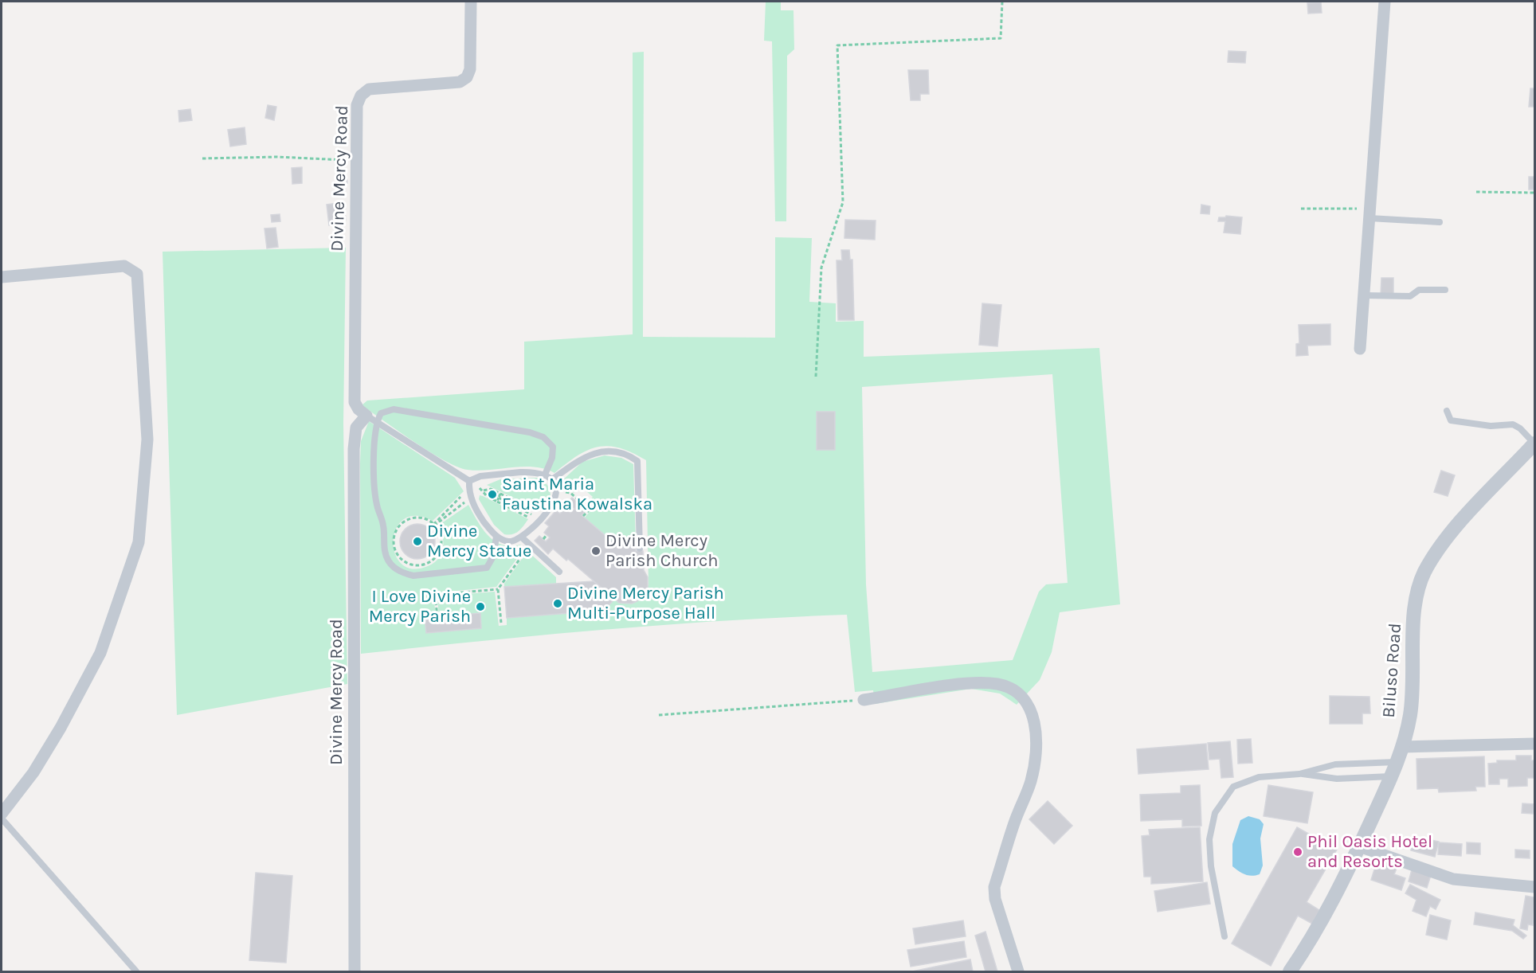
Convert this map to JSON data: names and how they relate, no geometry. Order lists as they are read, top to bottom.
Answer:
{
  "streets": {
    "street": ["Divine Mercy Road", "Biluso Road"]
  },
  "places": [
    "Saint Maria Faustina Kowalska",
    "Divine Mercy Statue",
    "Divine Mercy Parish Church",
    "Divine Mercy Parish Multi-Purpose Hall",
    "I Love Divine Mercy Parish",
    "Phil Oasis Hotel and Resorts"
  ]
}
